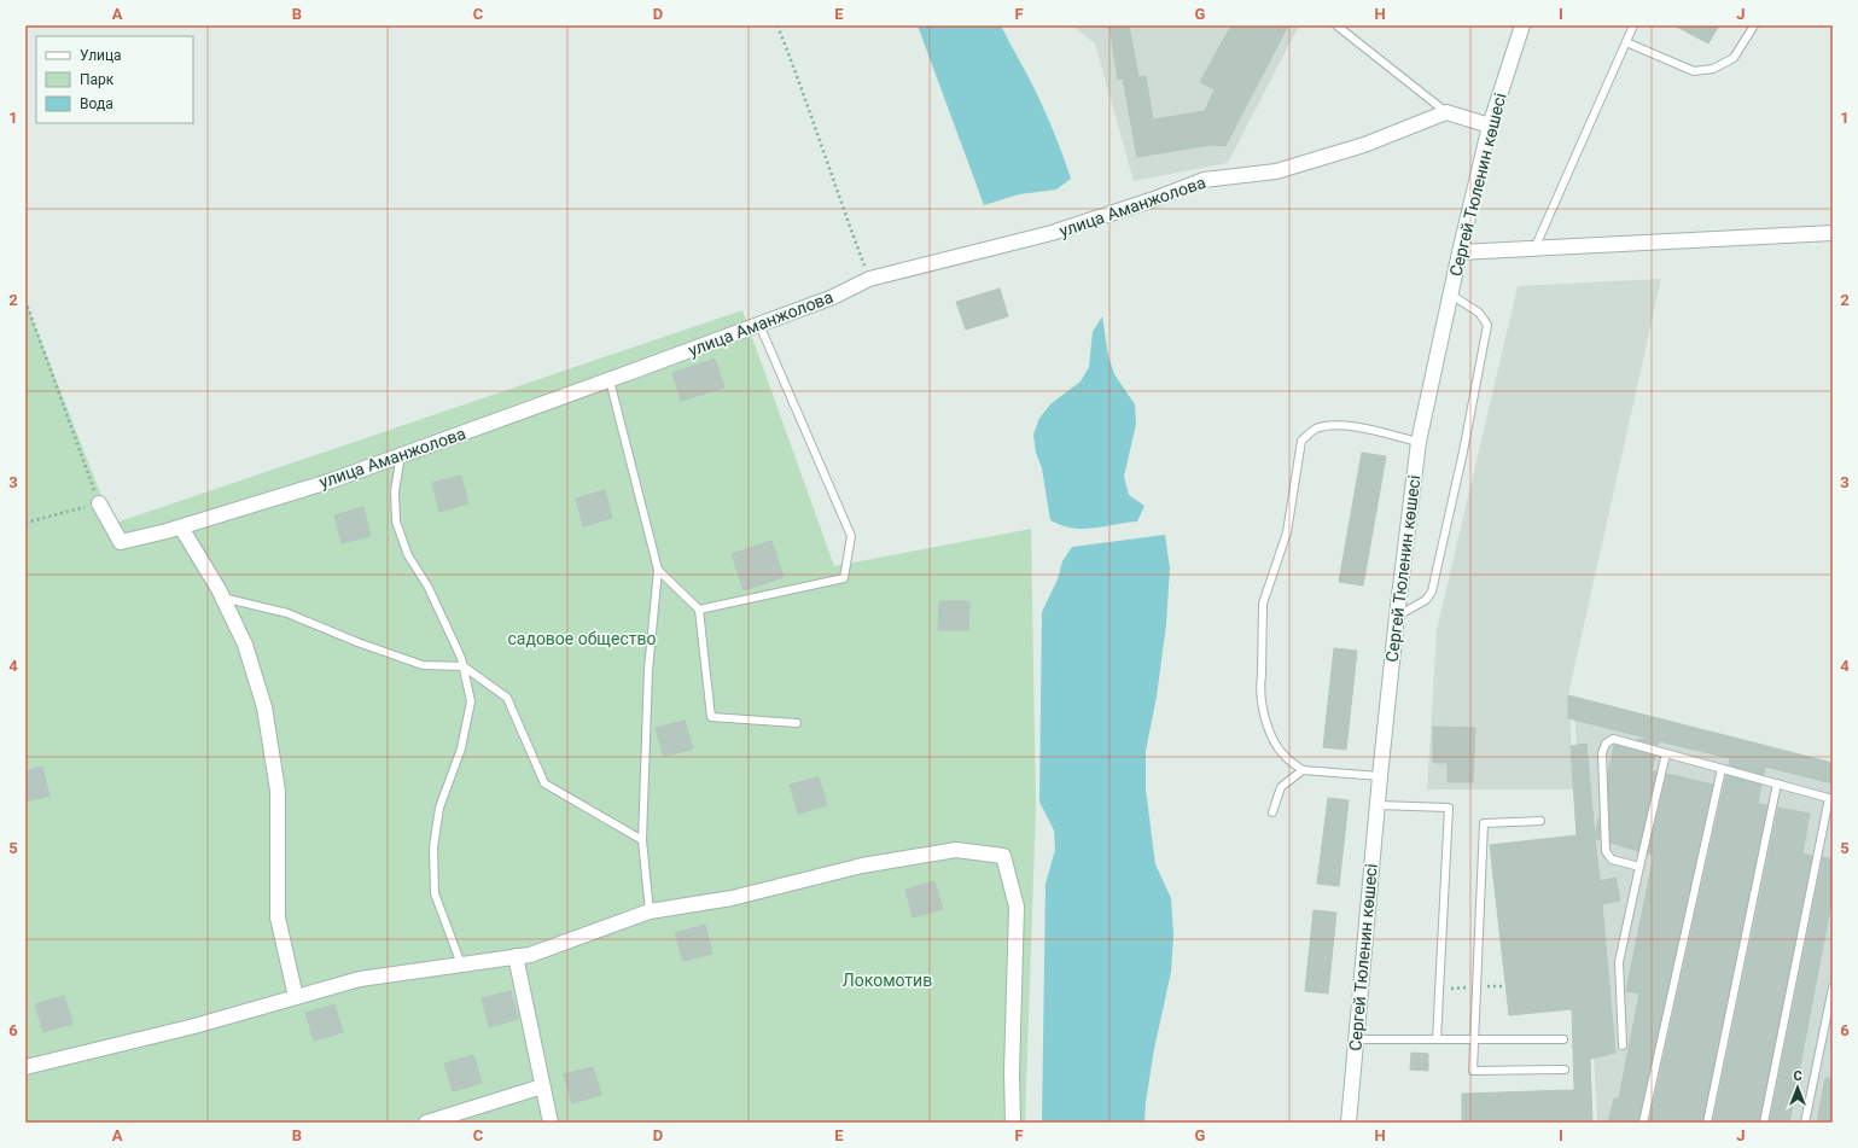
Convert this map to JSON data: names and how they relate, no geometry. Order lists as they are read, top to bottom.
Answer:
{
  "streets": {
    "street": ["Сергей Тюленин көшесі", "улица Аманжолова"]
  },
  "parks": ["садовое общество", "Локомотив"],
  "legend": ["Улица", "Парк", "Вода"],
  "north": "top",
  "grid": {
    "columns": [
      "A",
      "B",
      "C",
      "D",
      "E",
      "F",
      "G",
      "H",
      "I",
      "J"
    ],
    "rows": [
      "1",
      "2",
      "3",
      "4",
      "5",
      "6"
    ]
  }
}
